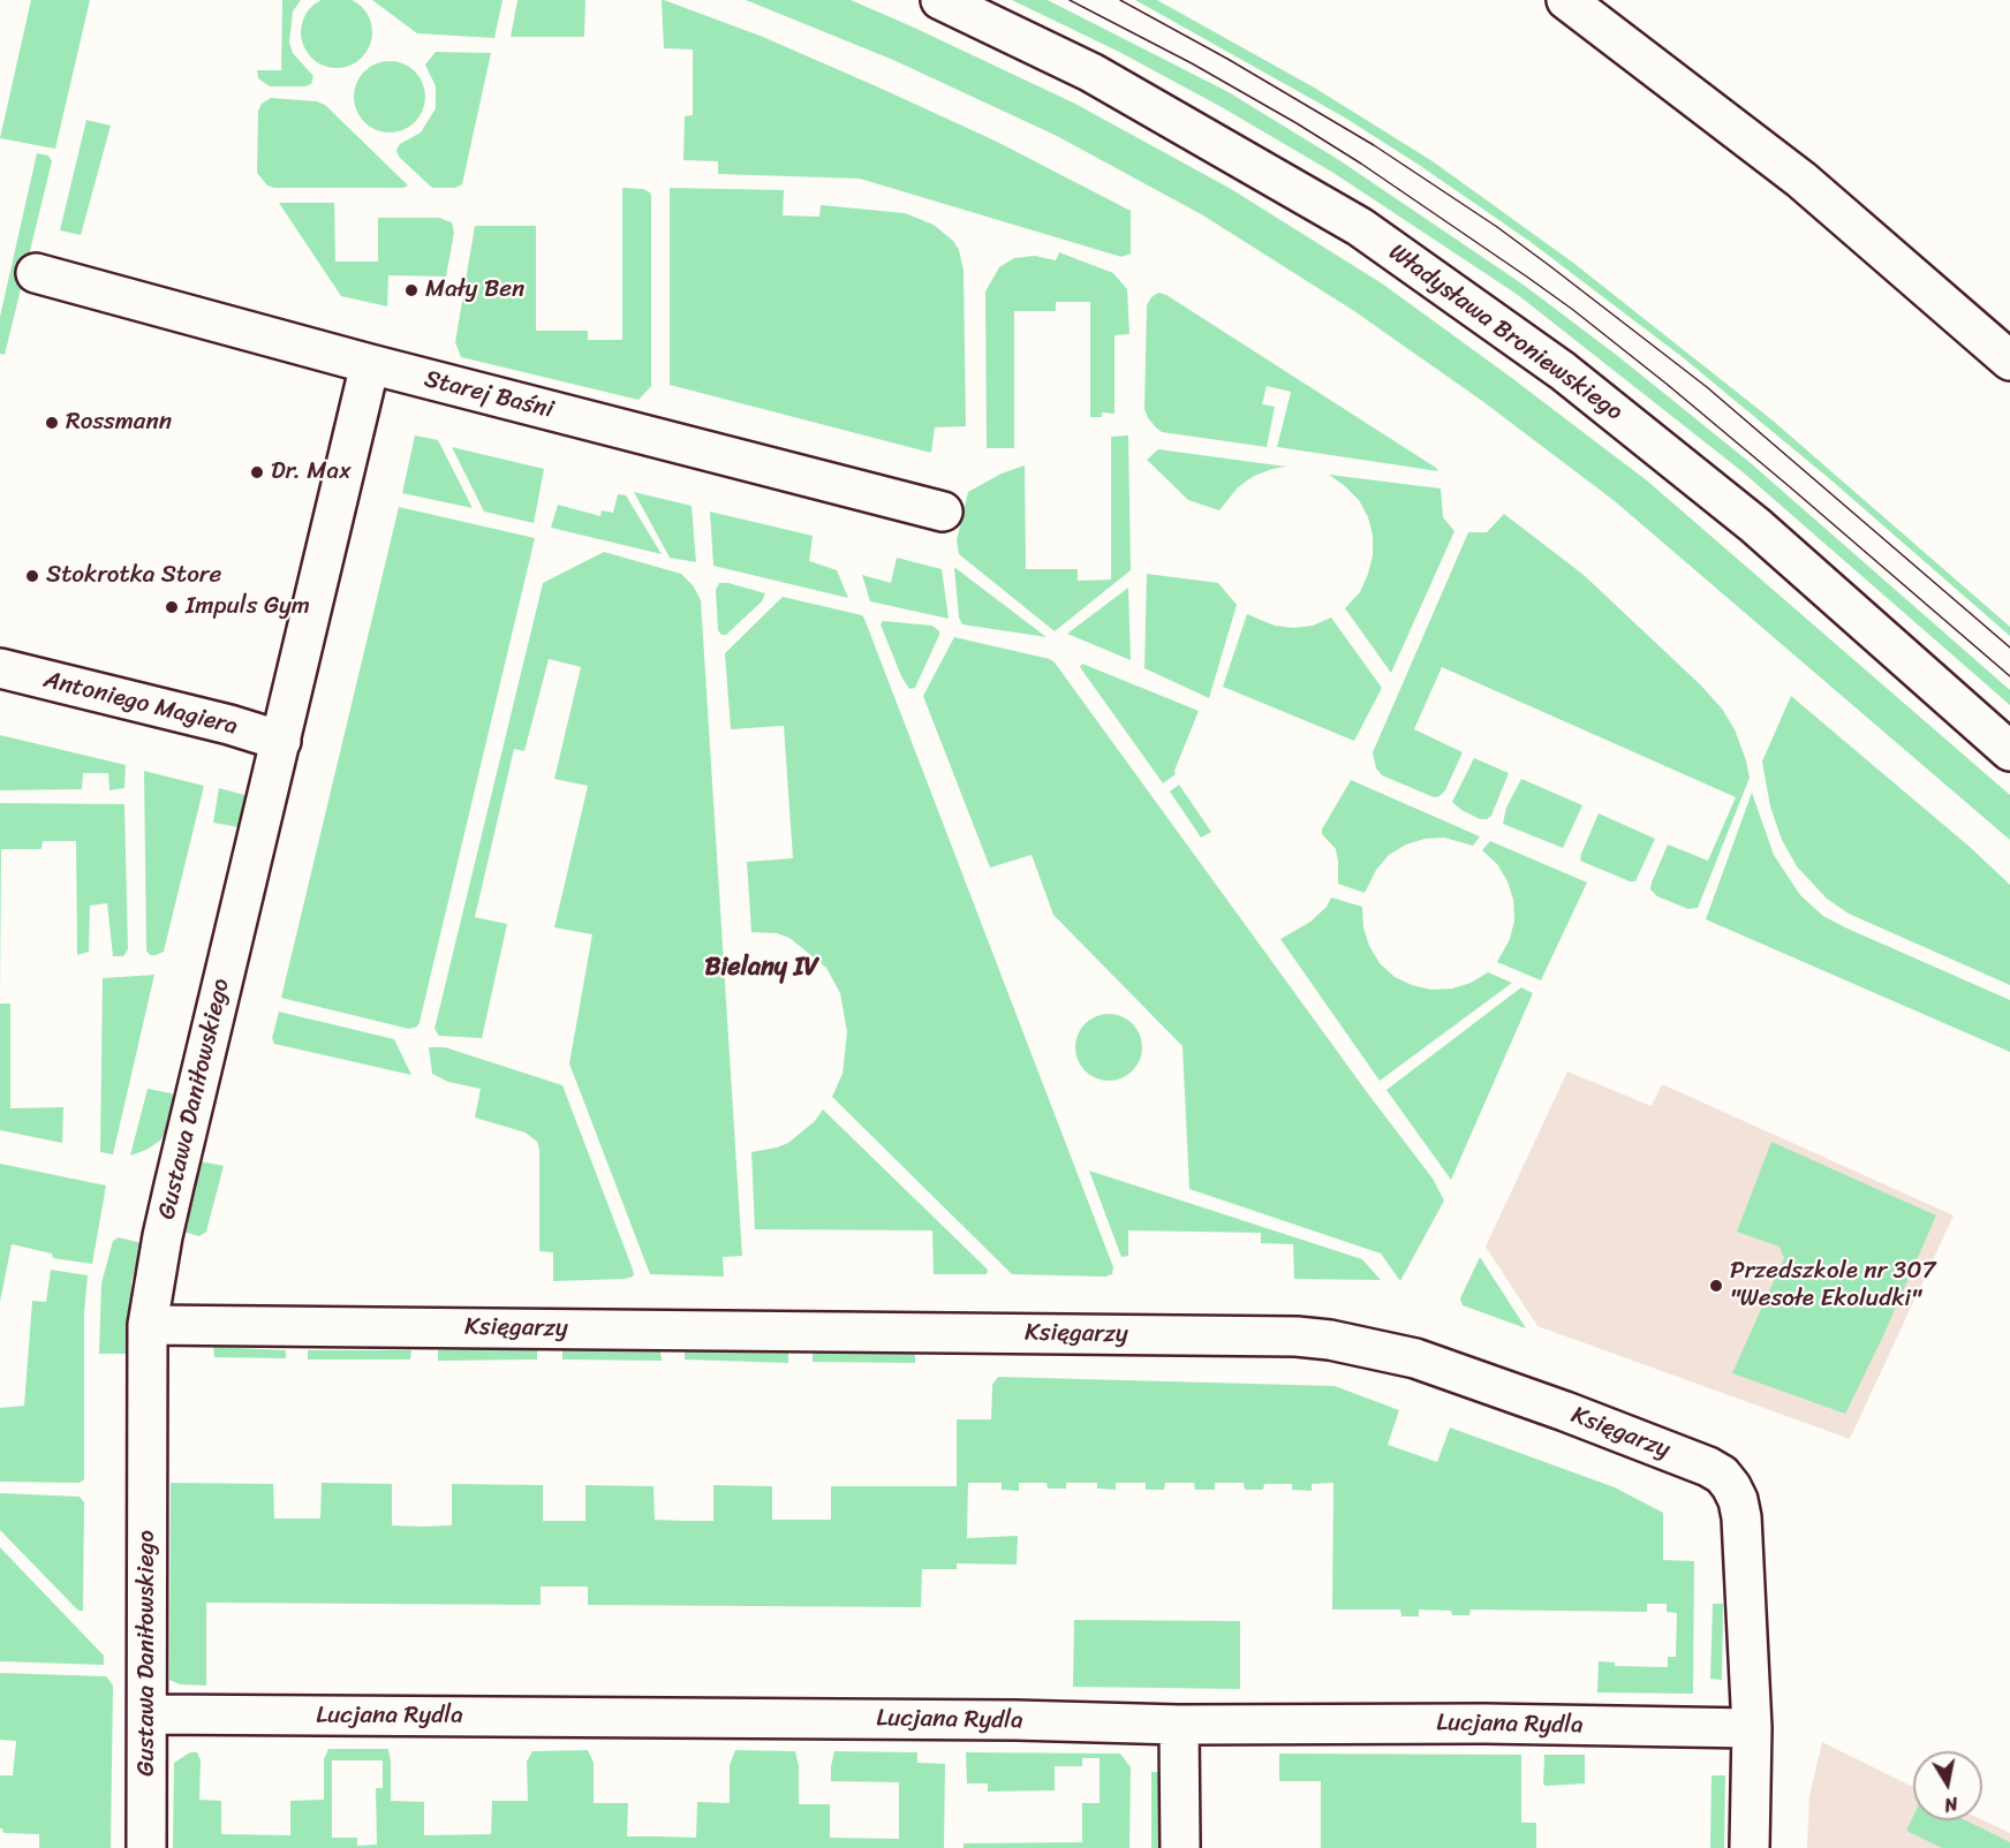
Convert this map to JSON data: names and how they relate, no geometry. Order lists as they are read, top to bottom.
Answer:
{
  "streets": {
    "street": [
      "Władysława Broniewskiego",
      "Starej Baśni",
      "Antoniego Magiera",
      "Gustawa Daniłowskiego",
      "Księgarzy",
      "Lucjana Rydla"
    ]
  },
  "crossings": [
    ["Starej Baśni", "Gustawa Daniłowskiego"],
    ["Antoniego Magiera", "Gustawa Daniłowskiego"],
    ["Gustawa Daniłowskiego", "Księgarzy"],
    ["Gustawa Daniłowskiego", "Lucjana Rydla"],
    ["Księgarzy", "Lucjana Rydla"]
  ],
  "districts": ["Bielany IV"],
  "places": [
    "Mały Ben",
    "Rossmann",
    "Dr. Max",
    "Stokrotka Store",
    "Impuls Gym",
    "Przedszkole nr 307 \"Wesołe Ekoludki\""
  ],
  "north": "bottom"
}
